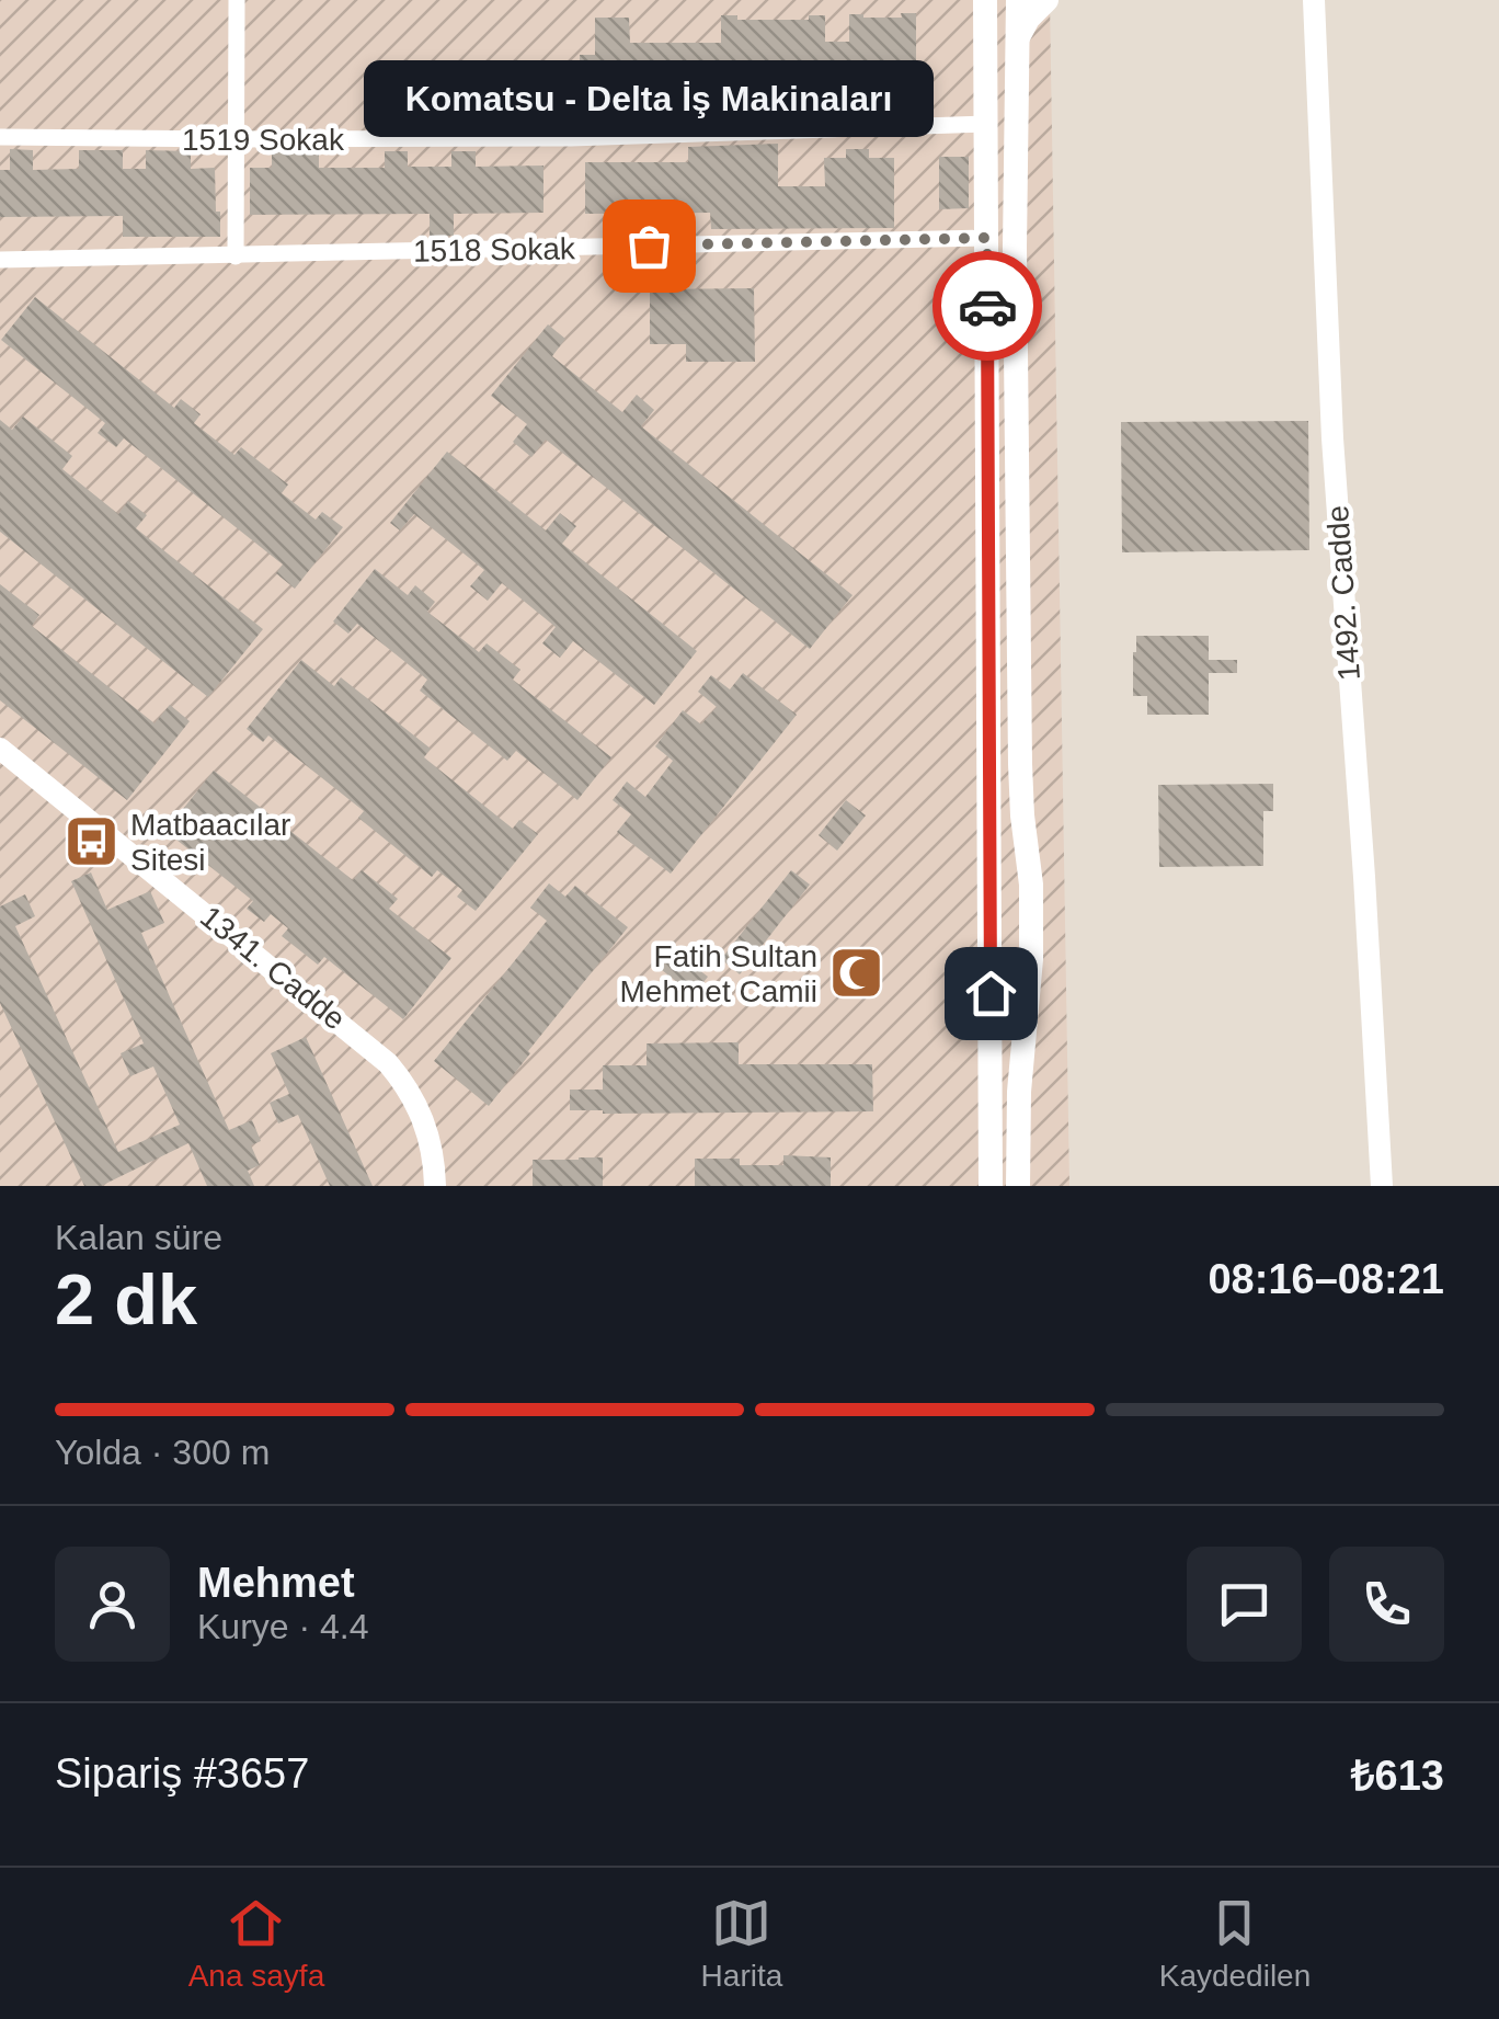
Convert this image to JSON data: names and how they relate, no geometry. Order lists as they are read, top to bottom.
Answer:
{
  "streets": {
    "street": [
      "1519 Sokak",
      "1518 Sokak",
      "1492. Cadde",
      "1341. Cadde"
    ]
  },
  "places": {
    "other": ["Komatsu - Delta İş Makinaları"],
    "bus stop": ["Matbaacılar Sitesi"],
    "mosque": ["Fatih Sultan Mehmet Camii"]
  },
  "page": {
    "bubble": "Komatsu - Delta İş Makinaları",
    "heading": ["2 dk", "Kalan süre", "08:16–08:21"],
    "panel": [
      "Mehmet",
      "Kurye · 4.4",
      "Sipariş #3657",
      "₺613"
    ],
    "bar": "Yolda · 300 m",
    "tabs": ["Ana sayfa", "Harita", "Kaydedilen"]
  }
}
